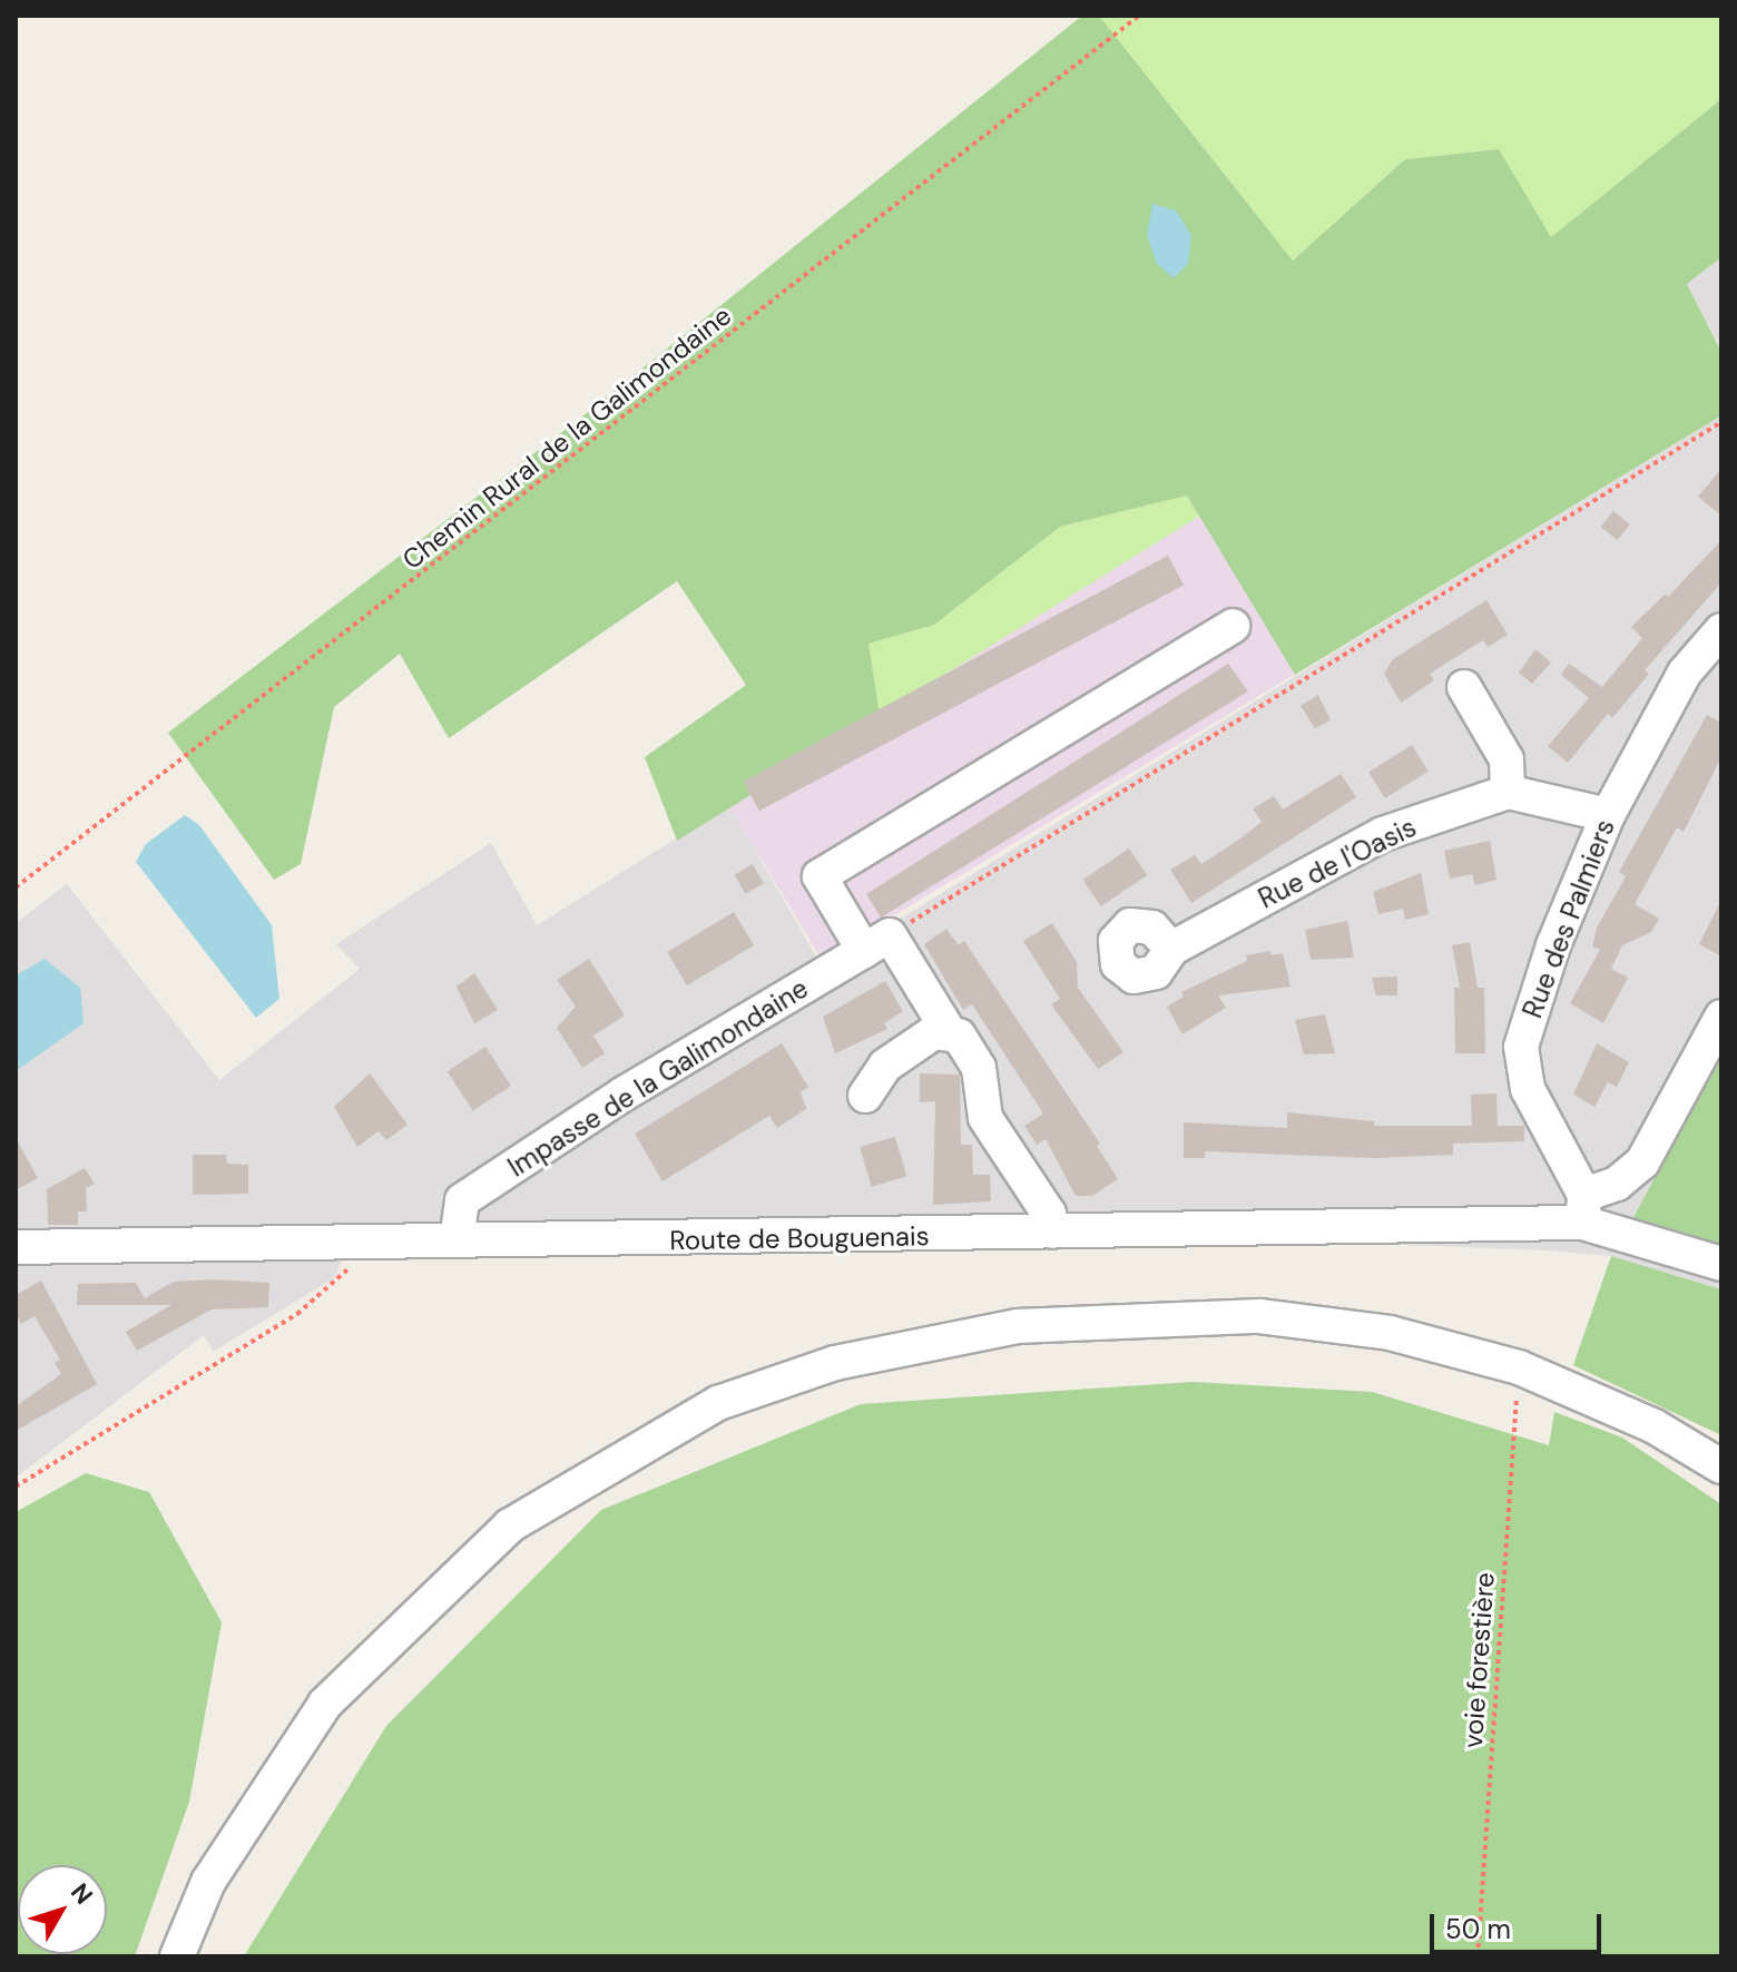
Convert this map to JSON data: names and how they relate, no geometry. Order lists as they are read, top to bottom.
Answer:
{
  "streets": {
    "street": [
      "Rue de l'Oasis",
      "Rue des Palmiers",
      "Impasse de la Galimondaine",
      "Route de Bouguenais"
    ],
    "path": ["Chemin Rural de la Galimondaine", "voie forestière"]
  },
  "crossings": [
    ["Rue des Palmiers", "Route de Bouguenais"],
    ["Impasse de la Galimondaine", "Route de Bouguenais"]
  ],
  "scale_bar": "50 m",
  "north": "top right"
}
